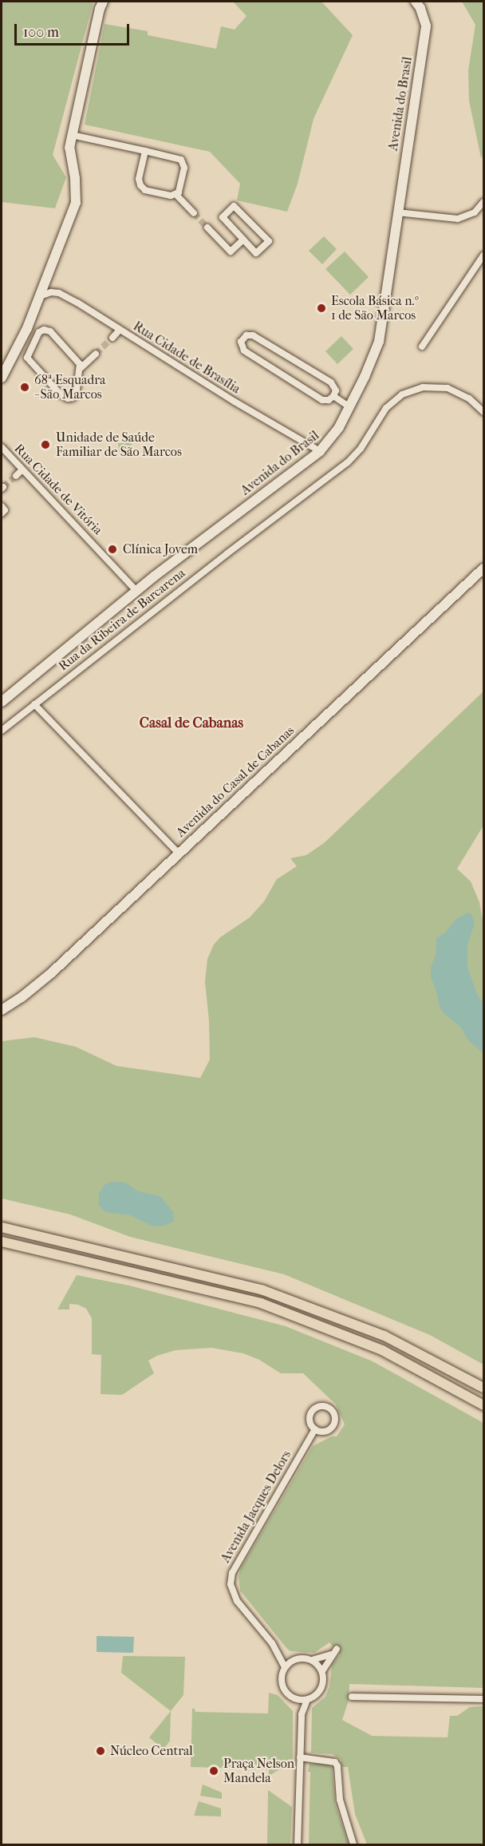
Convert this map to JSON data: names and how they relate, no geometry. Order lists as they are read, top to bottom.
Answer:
{
  "streets": {
    "street": [
      "Avenida do Brasil",
      "Rua Cidade de Brasília",
      "Rua Cidade de Vitória",
      "Rua da Ribeira de Barcarena",
      "Avenida do Casal de Cabanas",
      "Avenida Jacques Delors"
    ]
  },
  "crossings": [
    ["Avenida do Brasil", "Rua Cidade de Brasília"],
    ["Avenida do Brasil", "Rua Cidade de Vitória"]
  ],
  "districts": ["Casal de Cabanas"],
  "places": [
    "Escola Básica n.º 1 de São Marcos",
    "68ª Esquadra - São Marcos",
    "Unidade de Saúde Familiar de São Marcos",
    "Clínica Jovem",
    "Núcleo Central",
    "Praça Nelson Mandela"
  ],
  "scale_bar": "100 m"
}
